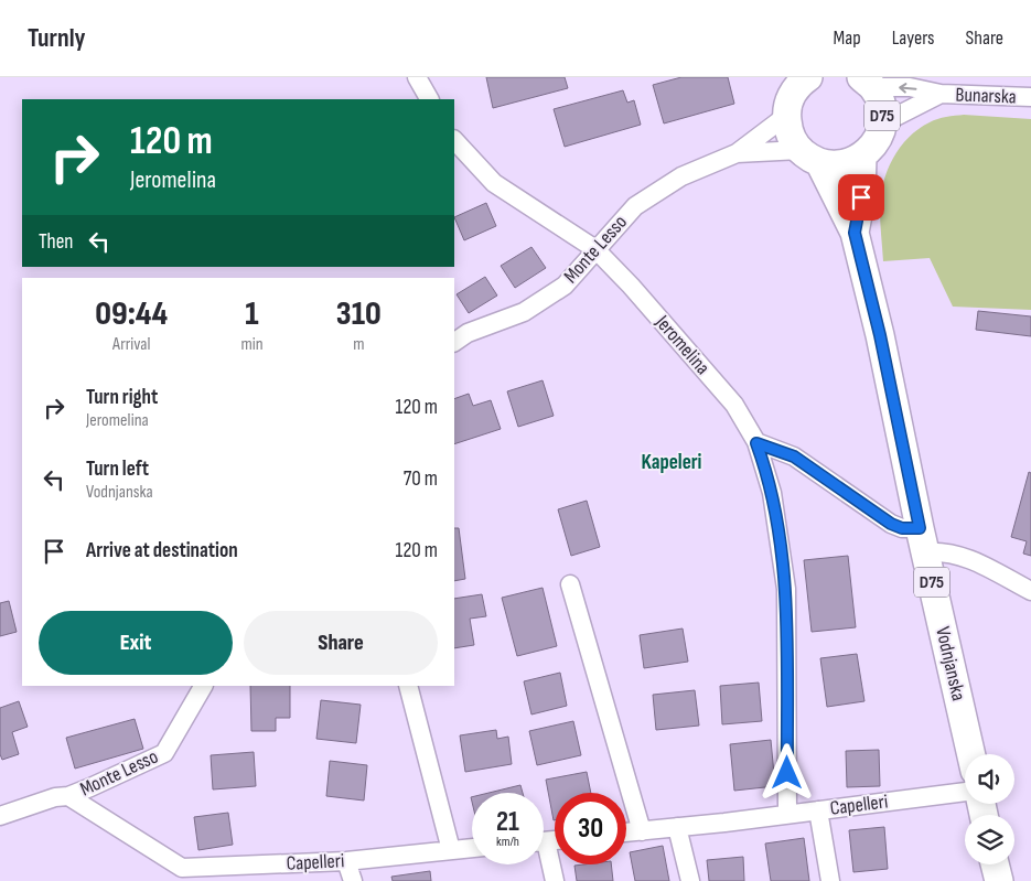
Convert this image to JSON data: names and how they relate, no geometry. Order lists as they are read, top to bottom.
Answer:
{
  "streets": {
    "main road": ["D75", "Vodnjanska"],
    "street": [
      "Bunarska",
      "Monte Lesso",
      "Jeromelina",
      "Capelleri"
    ]
  },
  "crossings": [
    ["Bunarska", "D75"],
    ["D75", "Monte Lesso"],
    ["D75", "Vodnjanska"],
    ["Monte Lesso", "Jeromelina"],
    ["Monte Lesso", "Vodnjanska"],
    ["Monte Lesso", "Capelleri"],
    ["Jeromelina", "Capelleri"]
  ],
  "districts": ["Kapeleri"],
  "page": {
    "header": "Turnly",
    "nav": ["Map", "Layers", "Share"],
    "turn": ["120 m", "Jeromelina"],
    "then": "Then",
    "eta": [
      "09:44",
      "Arrival",
      "1",
      "min",
      "310",
      "m"
    ],
    "list": [
      {
        "name": "Turn right",
        "note": "Jeromelina",
        "value": "120 m"
      },
      {
        "name": "Turn left",
        "note": "Vodnjanska",
        "value": "70 m"
      },
      {
        "name": "Arrive at destination",
        "value": "120 m"
      }
    ],
    "buttons": ["Exit", "Share"],
    "speed": "21 km/h",
    "limit": "30"
  }
}
